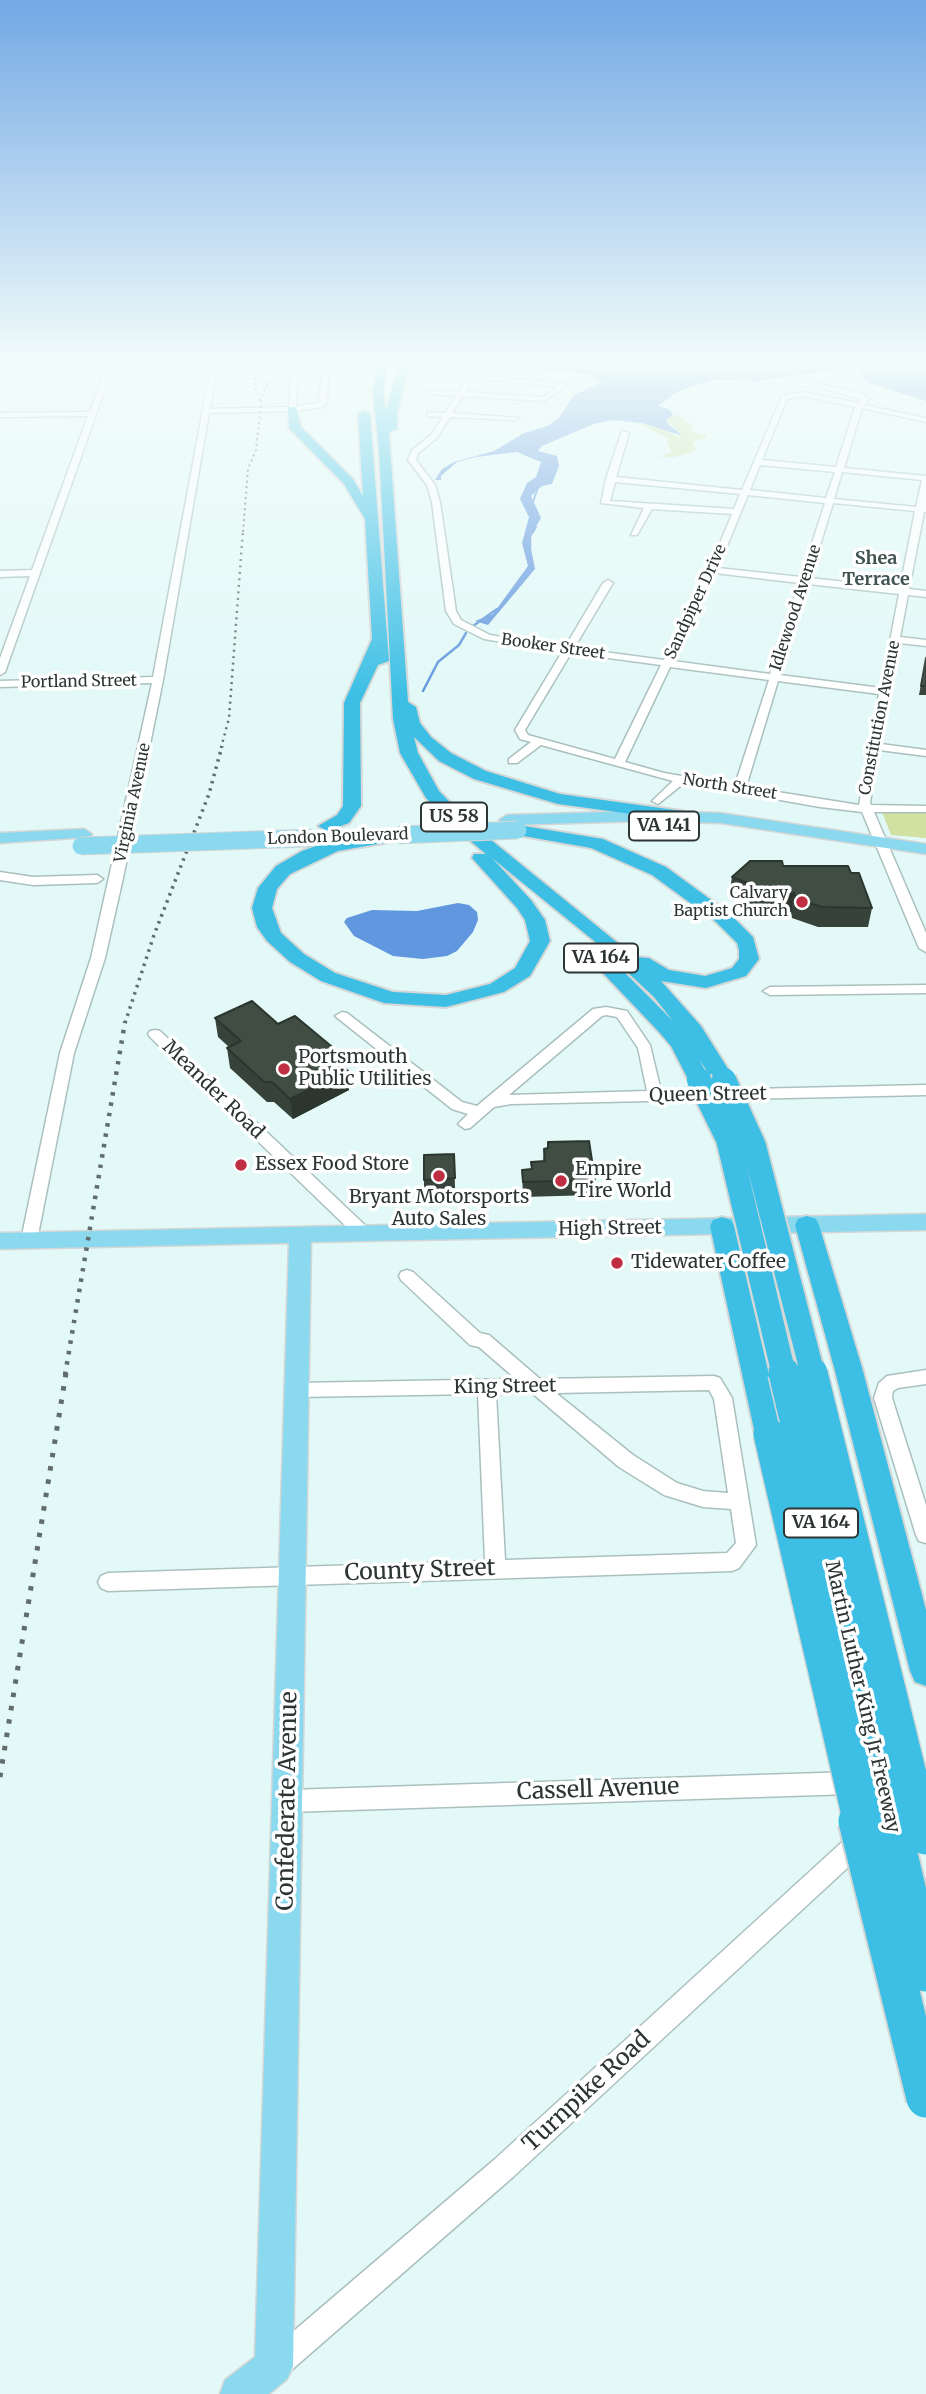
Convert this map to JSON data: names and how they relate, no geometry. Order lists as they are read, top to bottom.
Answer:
{
  "streets": {
    "highway": ["US 58", "VA 164", "Martin Luther King Jr Freeway"],
    "main road": [
      "VA 141",
      "London Boulevard",
      "High Street",
      "Confederate Avenue",
      "Turnpike Road"
    ],
    "street": [
      "Sandpiper Drive",
      "Idlewood Avenue",
      "Booker Street",
      "Portland Street",
      "Constitution Avenue",
      "North Street",
      "Virginia Avenue",
      "Meander Road",
      "Queen Street",
      "King Street",
      "County Street",
      "Cassell Avenue"
    ]
  },
  "crossings": [
    ["Sandpiper Drive", "Booker Street"],
    ["Sandpiper Drive", "North Street"],
    ["Idlewood Avenue", "Booker Street"],
    ["Idlewood Avenue", "North Street"],
    ["Booker Street", "Constitution Avenue"],
    ["Portland Street", "Virginia Avenue"],
    ["Constitution Avenue", "North Street"],
    ["Constitution Avenue", "London Boulevard"],
    ["Virginia Avenue", "High Street"],
    ["US 58", "London Boulevard"],
    ["US 58", "Martin Luther King Jr Freeway"],
    ["VA 164", "Martin Luther King Jr Freeway"],
    ["Meander Road", "High Street"],
    ["High Street", "Confederate Avenue"],
    ["King Street", "County Street"],
    ["King Street", "Confederate Avenue"],
    ["County Street", "Confederate Avenue"],
    ["Cassell Avenue", "Confederate Avenue"],
    ["Cassell Avenue", "Turnpike Road"],
    ["Confederate Avenue", "Turnpike Road"]
  ],
  "districts": ["Shea Terrace"],
  "places": [
    "Calvary Baptist Church",
    "Portsmouth Public Utilities",
    "Essex Food Store",
    "Bryant Motorsports Auto Sales",
    "Empire Tire World",
    "Tidewater Coffee"
  ]
}
